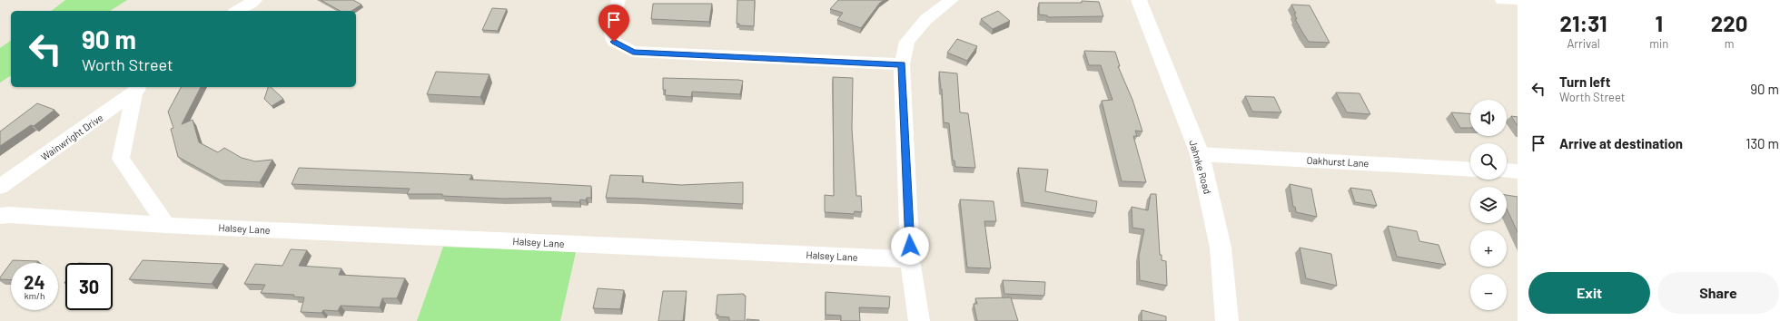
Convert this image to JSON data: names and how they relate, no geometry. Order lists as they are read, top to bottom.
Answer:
{
  "streets": {
    "main road": ["Jahnke Road"],
    "street": ["Wainwright Drive", "Oakhurst Lane", "Halsey Lane"]
  },
  "crossings": [
    ["Oakhurst Lane", "Jahnke Road"]
  ],
  "page": {
    "eta": [
      "21:31",
      "Arrival",
      "1",
      "min",
      "220",
      "m"
    ],
    "turn": ["90 m", "Worth Street"],
    "list": [
      {
        "name": "Turn left",
        "note": "Worth Street",
        "value": "90 m"
      },
      {
        "name": "Arrive at destination",
        "value": "130 m"
      }
    ],
    "map_buttons": ["+", "−"],
    "speed": "24 km/h",
    "limit": "30",
    "buttons": ["Exit", "Share"]
  }
}
